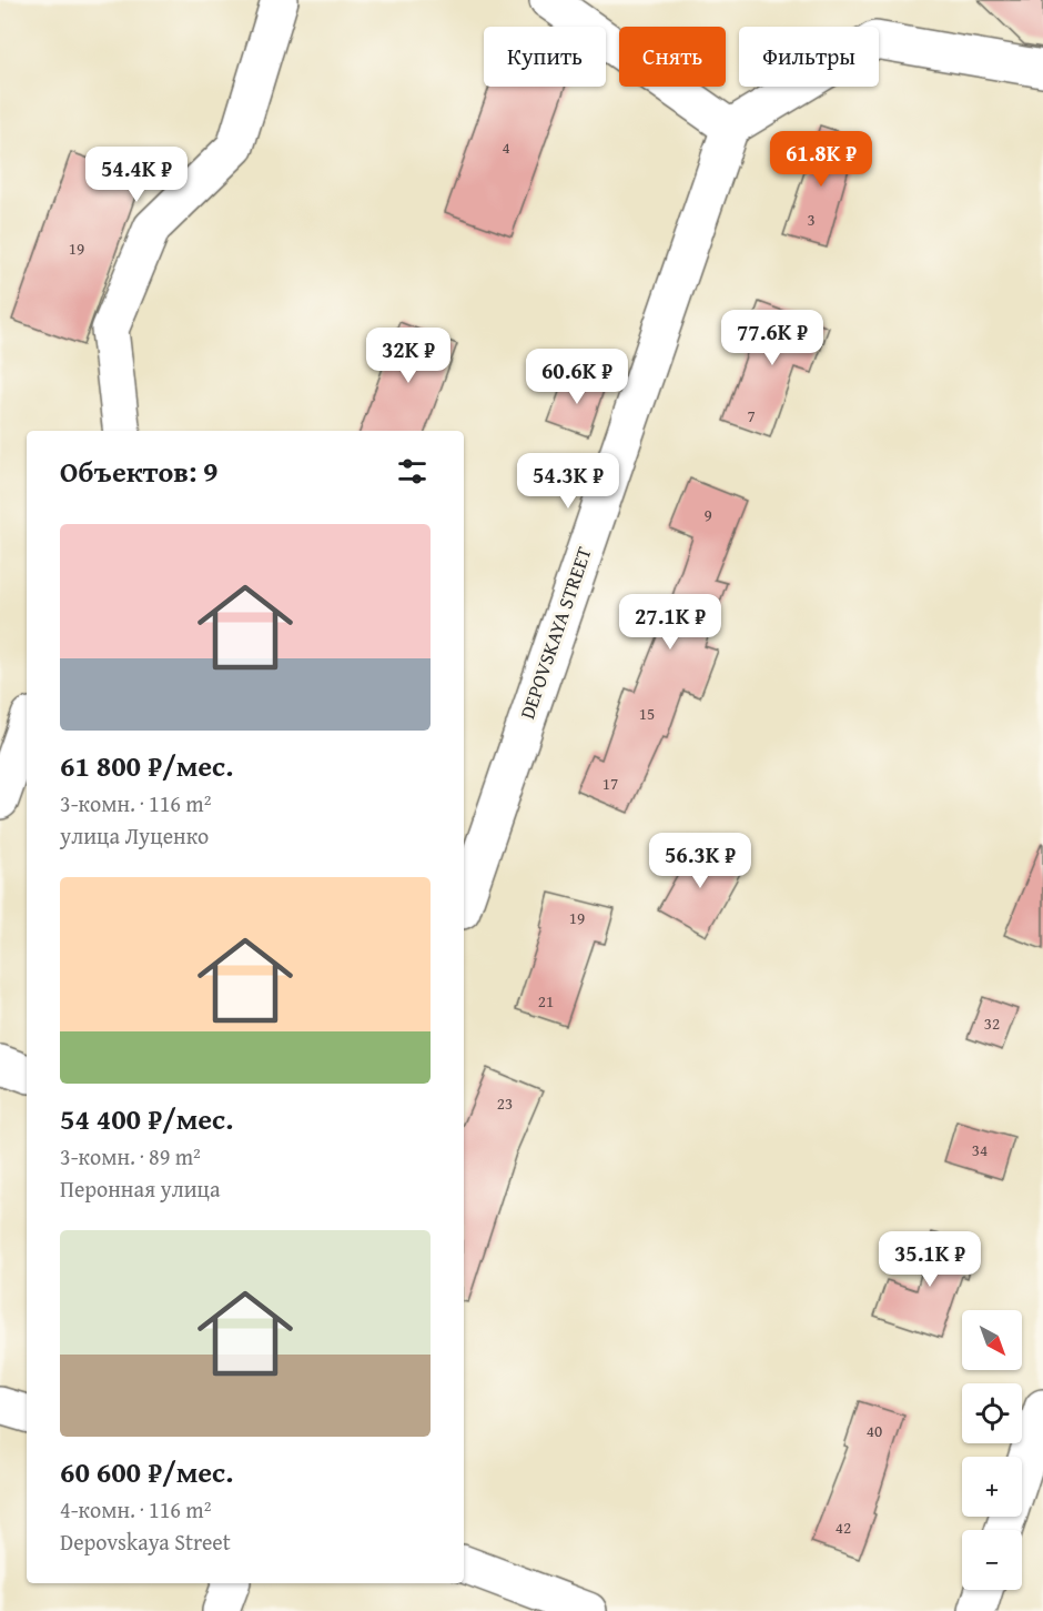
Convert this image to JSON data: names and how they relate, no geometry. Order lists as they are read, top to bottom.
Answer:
{
  "streets": {
    "street": ["DEPOVSKAYA STREET"]
  },
  "house_numbers": [
    "4",
    "3",
    "19",
    "7",
    "9",
    "15",
    "17",
    "19",
    "21",
    "32",
    "23",
    "34",
    "40",
    "42"
  ],
  "north": "bottom right",
  "page": {
    "chip": ["Купить", "Снять", "Фильтры"],
    "price": [
      "61.8K ₽",
      "54.4K ₽",
      "77.6K ₽",
      "32K ₽",
      "60.6K ₽",
      "54.3K ₽",
      "27.1K ₽",
      "56.3K ₽",
      "35.1K ₽"
    ],
    "heading": "Объектов: 9",
    "list": [
      {
        "name": "61 800 ₽/мес.",
        "note": "3-комн. · 116 m² · улица Луценко"
      },
      {
        "name": "54 400 ₽/мес.",
        "note": "3-комн. · 89 m² · Перонная улица"
      },
      {
        "name": "60 600 ₽/мес.",
        "note": "4-комн. · 116 m² · Depovskaya Street"
      }
    ],
    "map_buttons": ["+", "−"]
  }
}
